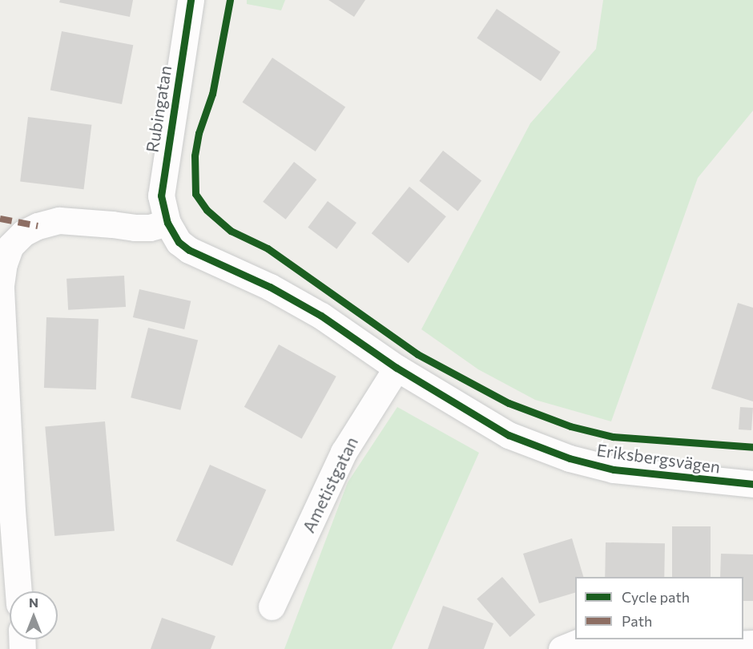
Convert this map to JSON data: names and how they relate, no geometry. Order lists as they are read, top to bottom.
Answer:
{
  "streets": {
    "street": ["Rubingatan", "Eriksbergsvägen", "Ametistgatan"]
  },
  "crossings": [
    ["Rubingatan", "Eriksbergsvägen"],
    ["Eriksbergsvägen", "Ametistgatan"]
  ],
  "legend": ["Cycle path", "Path"],
  "north": "top"
}
